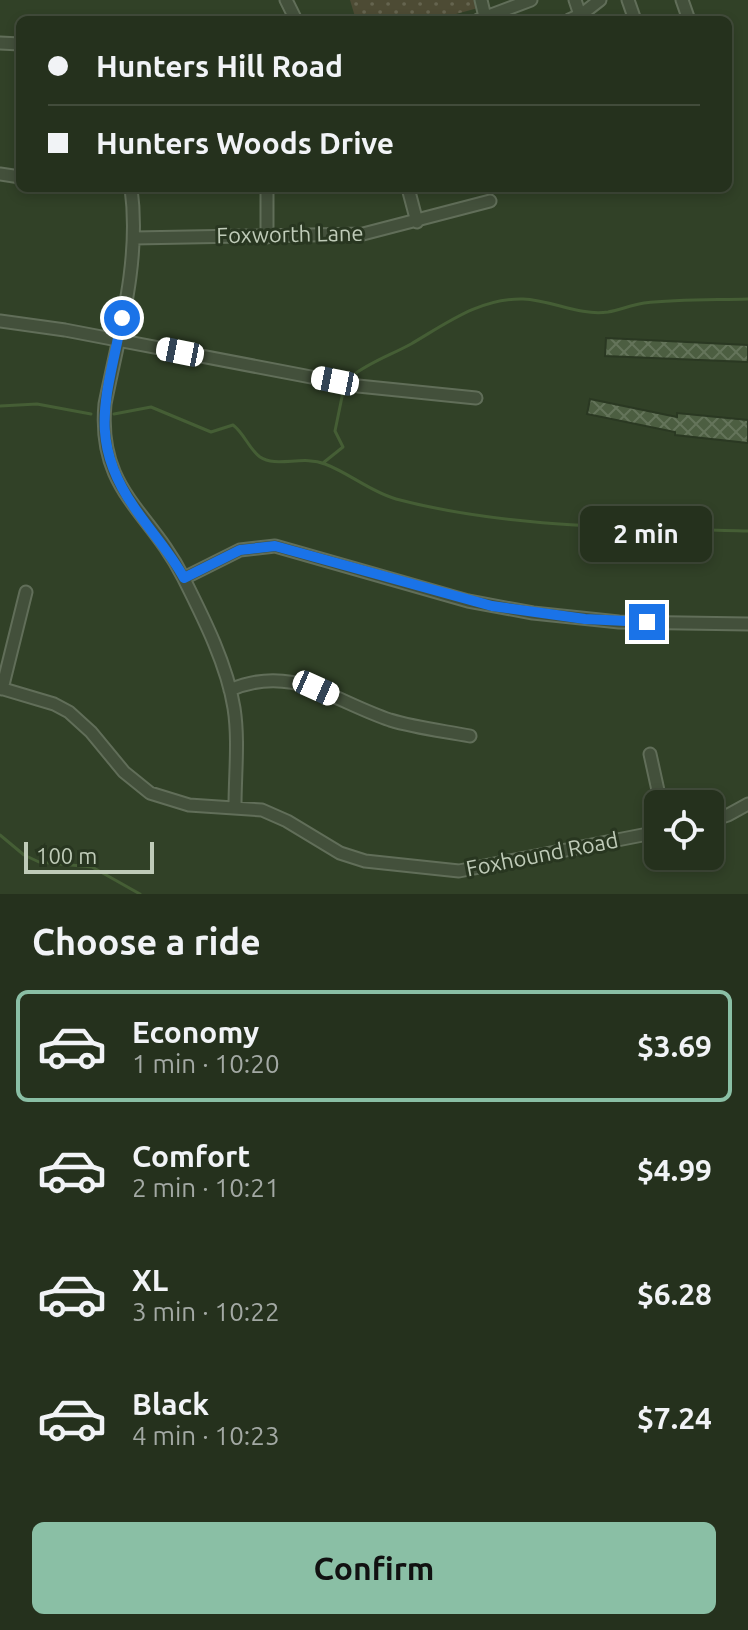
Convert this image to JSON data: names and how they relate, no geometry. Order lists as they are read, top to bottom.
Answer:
{
  "streets": {
    "street": ["Foxworth Lane", "Foxhound Road"]
  },
  "scale_bar": "100 m",
  "page": {
    "banner": ["Hunters Hill Road", "Hunters Woods Drive"],
    "bubble": "2 min",
    "scale": "100 m",
    "heading": "Choose a ride",
    "list": [
      {
        "name": "Economy",
        "note": "1 min · 10:20",
        "value": "$3.69"
      },
      {
        "name": "Comfort",
        "note": "2 min · 10:21",
        "value": "$4.99"
      },
      {
        "name": "XL",
        "note": "3 min · 10:22",
        "value": "$6.28"
      },
      {
        "name": "Black",
        "note": "4 min · 10:23",
        "value": "$7.24"
      }
    ],
    "buttons": "Confirm"
  }
}
